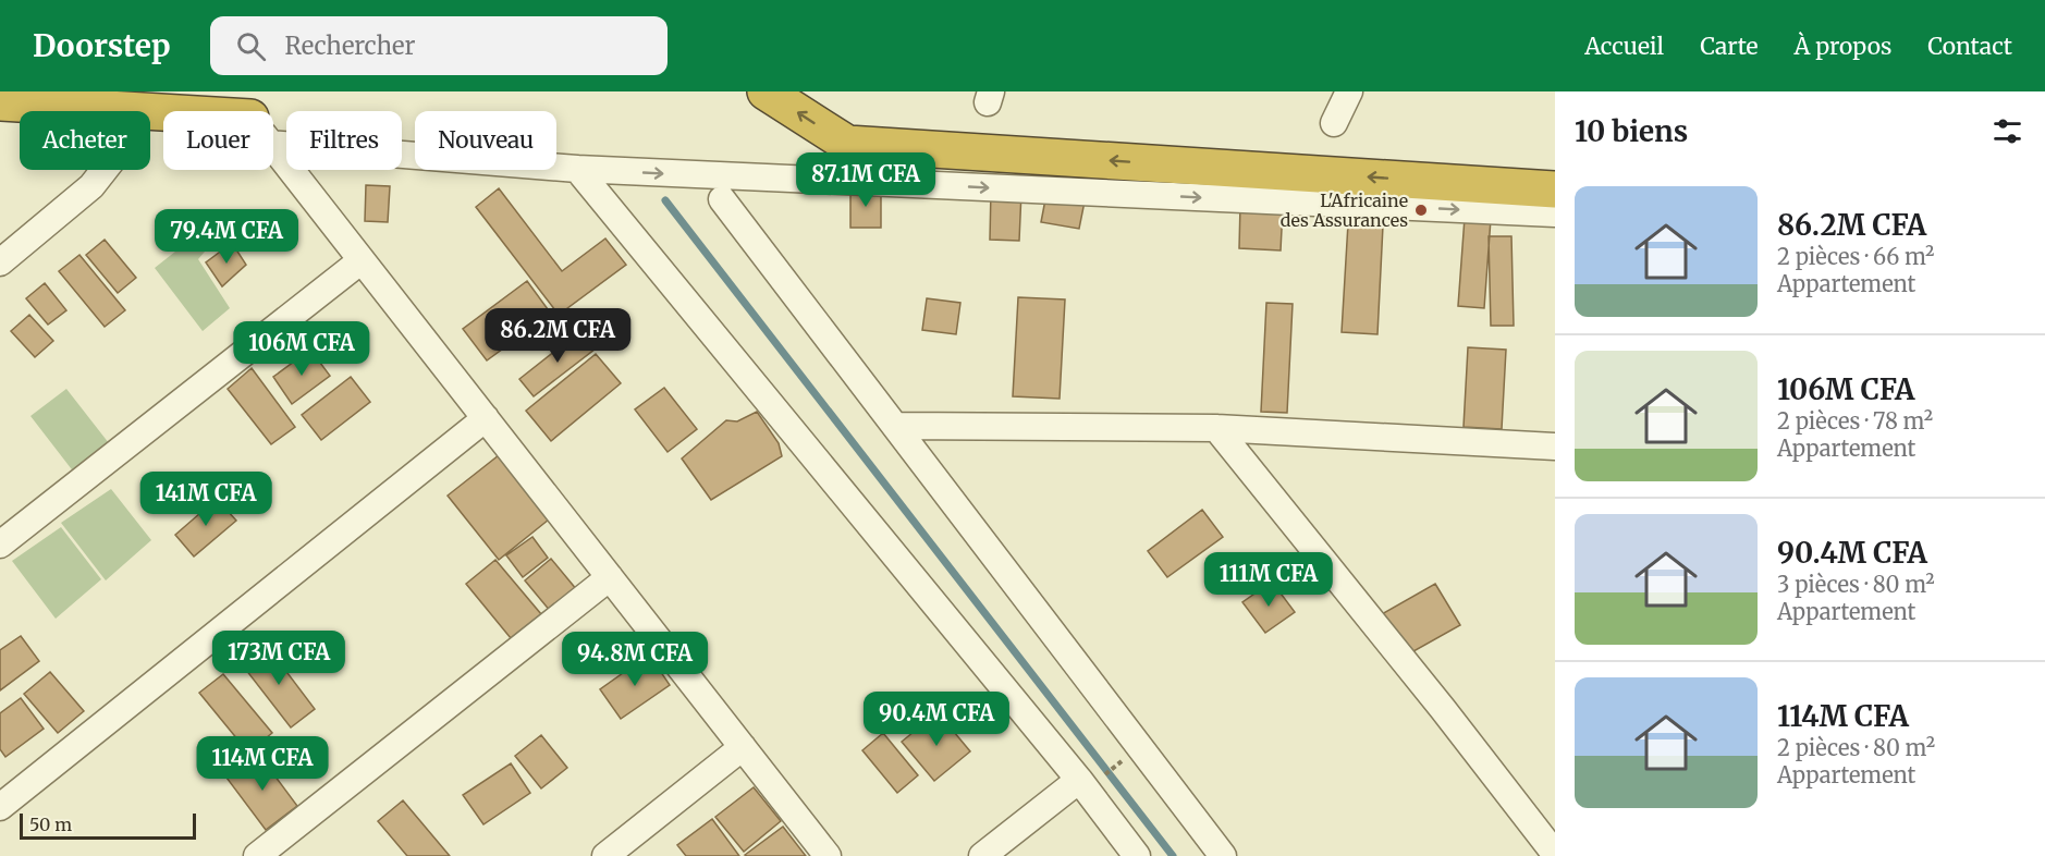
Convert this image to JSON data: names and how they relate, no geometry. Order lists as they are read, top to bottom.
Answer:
{
  "places": ["L'Africaine des Assurances"],
  "scale_bar": "50 m",
  "page": {
    "header": "Doorstep",
    "search": "Rechercher",
    "nav": [
      "Accueil",
      "Carte",
      "À propos",
      "Contact"
    ],
    "heading": "10 biens",
    "chip": [
      "Acheter",
      "Louer",
      "Filtres",
      "Nouveau"
    ],
    "price": [
      "87.1M CFA",
      "79.4M CFA",
      "86.2M CFA",
      "106M CFA",
      "141M CFA",
      "111M CFA",
      "173M CFA",
      "94.8M CFA",
      "90.4M CFA",
      "114M CFA"
    ],
    "list": [
      {
        "name": "86.2M CFA",
        "note": "2 pièces · 66 m² · Appartement"
      },
      {
        "name": "106M CFA",
        "note": "2 pièces · 78 m² · Appartement"
      },
      {
        "name": "90.4M CFA",
        "note": "3 pièces · 80 m² · Appartement"
      },
      {
        "name": "114M CFA",
        "note": "2 pièces · 80 m² · Appartement"
      }
    ],
    "scale": "50 m"
  }
}
